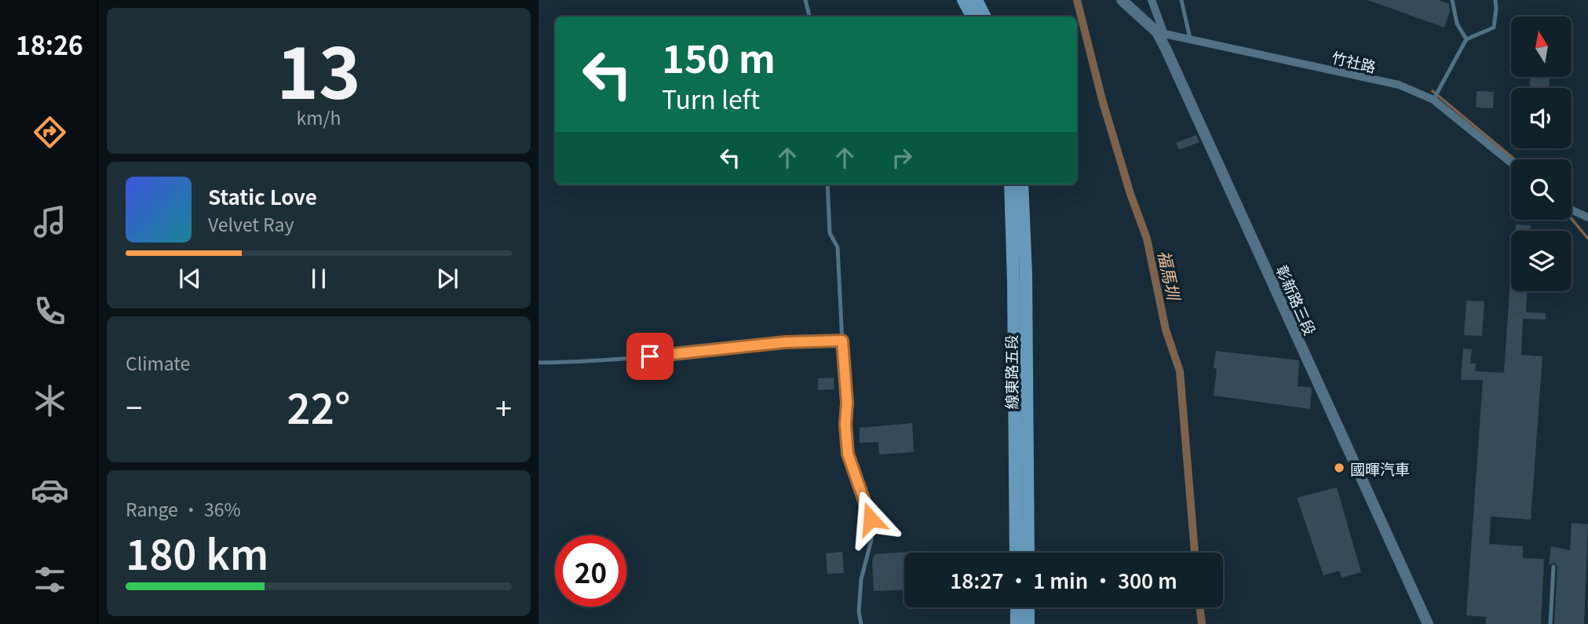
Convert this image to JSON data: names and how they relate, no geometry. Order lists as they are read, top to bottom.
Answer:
{
  "streets": {
    "main road": ["線東路五段"],
    "street": ["竹社路", "彰新路三段"]
  },
  "crossings": [
    ["竹社路", "彰新路三段"]
  ],
  "water": ["福馬圳"],
  "places": ["國暉汽車"],
  "north": "top",
  "page": {
    "tabs": "18:26",
    "tile": [
      ["13", "km/h"],
      "Climate",
      ["Range · 36%", "180 km"]
    ],
    "turn": ["150 m", "Turn left"],
    "song": ["Static Love", "Velvet Ray"],
    "heat": ["−", "22°", "+"],
    "limit": "20",
    "trip": "18:27 · 1 min · 300 m"
  }
}
